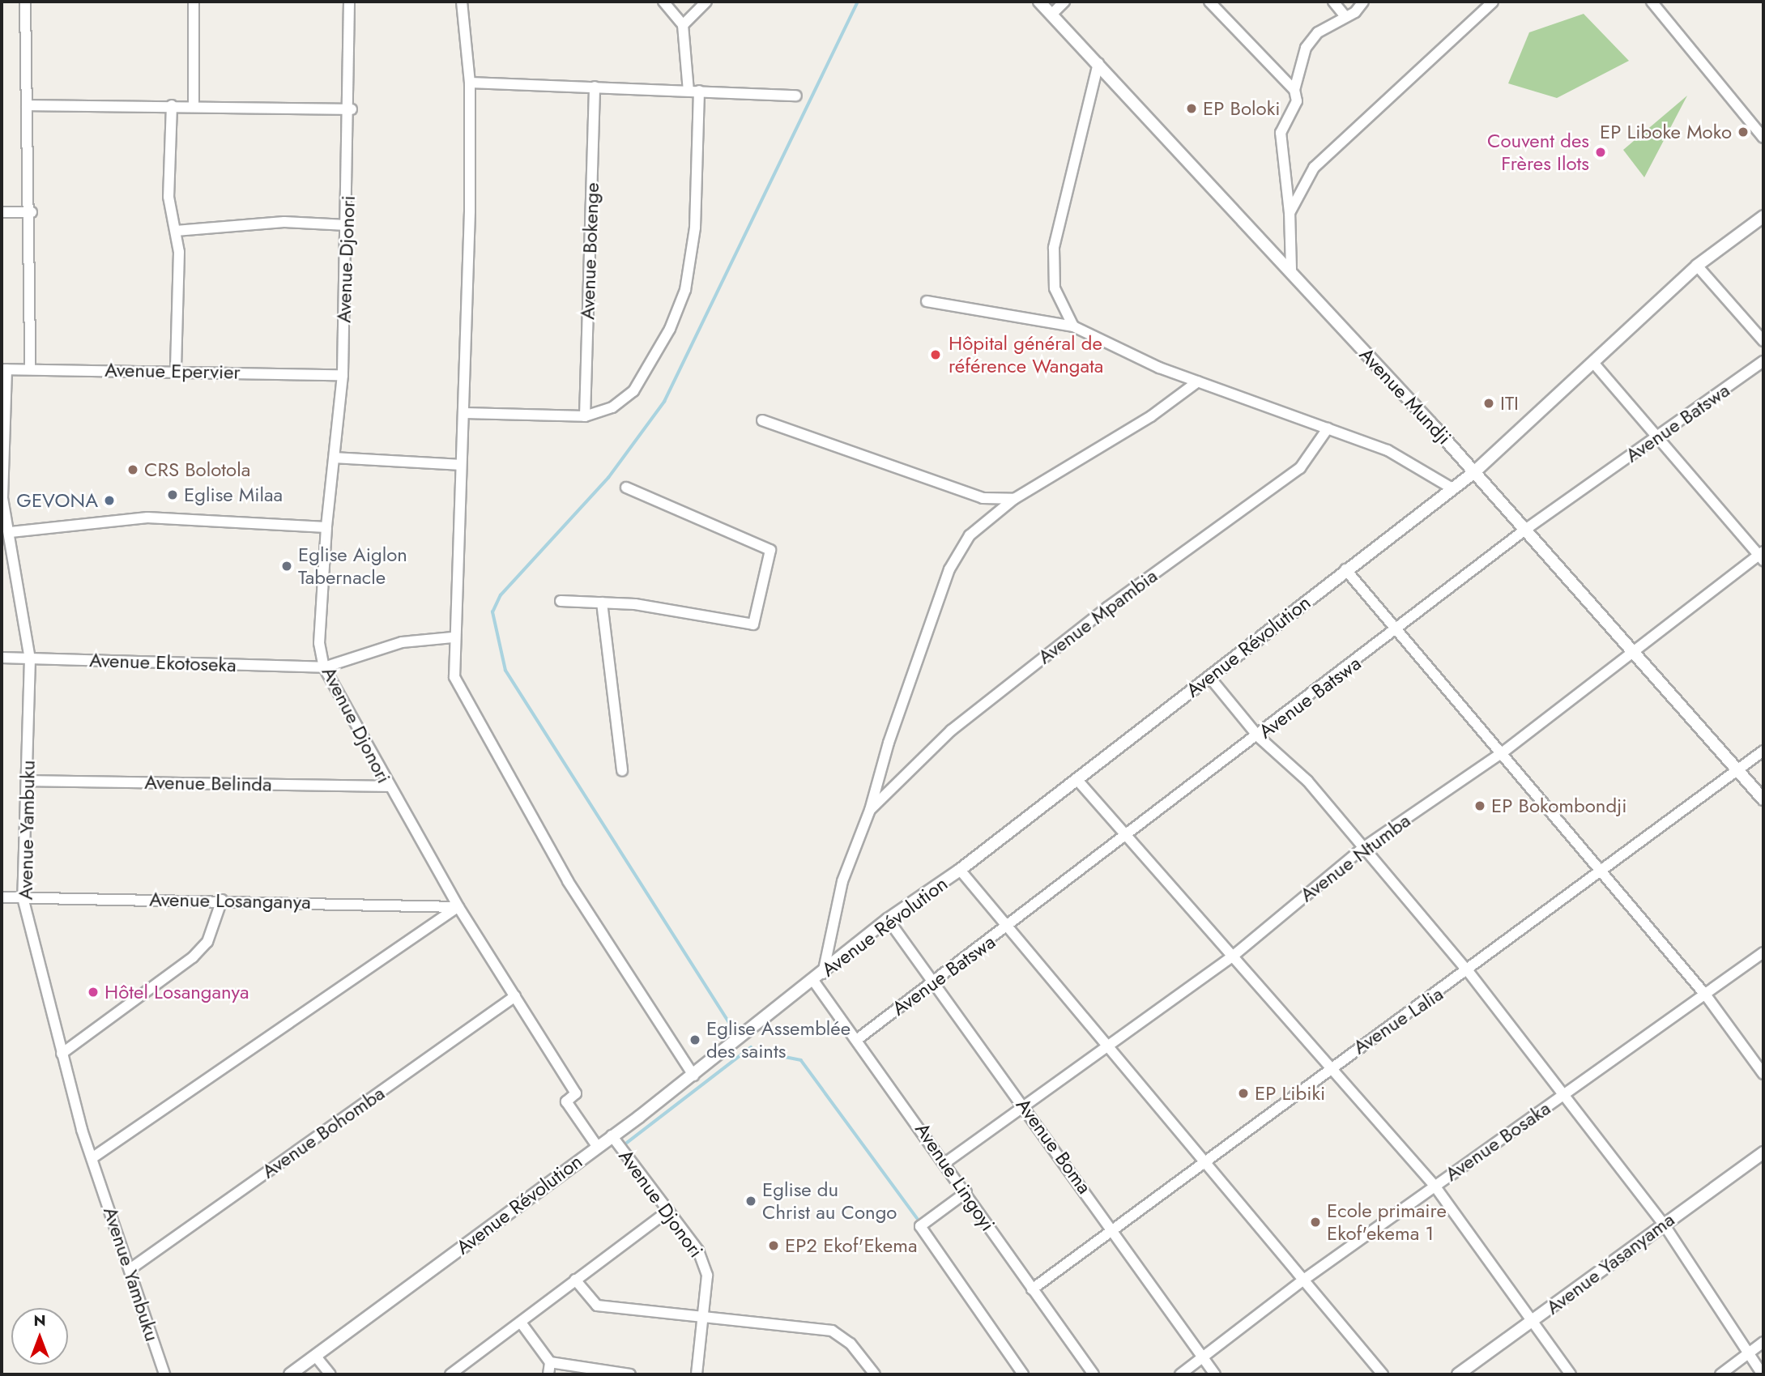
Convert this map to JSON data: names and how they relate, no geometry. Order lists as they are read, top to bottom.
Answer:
{
  "streets": {
    "street": [
      "Avenue Bokenge",
      "Avenue Djonori",
      "Avenue Epervier",
      "Avenue Mundji",
      "Avenue Batswa",
      "Avenue Mpambia",
      "Avenue Révolution",
      "Avenue Ekotoseka",
      "Avenue Belinda",
      "Avenue Yambuku",
      "Avenue Ntumba",
      "Avenue Losanganya",
      "Avenue Lalia",
      "Avenue Bohomba",
      "Avenue Bosaka",
      "Avenue Boma",
      "Avenue Lingoyi",
      "Avenue Yasanyama"
    ]
  },
  "crossings": [
    ["Avenue Djonori", "Avenue Epervier"],
    ["Avenue Djonori", "Avenue Révolution"],
    ["Avenue Djonori", "Avenue Ekotoseka"],
    ["Avenue Djonori", "Avenue Belinda"],
    ["Avenue Djonori", "Avenue Losanganya"],
    ["Avenue Djonori", "Avenue Bohomba"],
    ["Avenue Epervier", "Avenue Yambuku"],
    ["Avenue Mundji", "Avenue Batswa"],
    ["Avenue Mundji", "Avenue Révolution"],
    ["Avenue Mundji", "Avenue Ntumba"],
    ["Avenue Mundji", "Avenue Lalia"],
    ["Avenue Batswa", "Avenue Boma"],
    ["Avenue Batswa", "Avenue Lingoyi"],
    ["Avenue Révolution", "Avenue Boma"],
    ["Avenue Révolution", "Avenue Lingoyi"],
    ["Avenue Ekotoseka", "Avenue Yambuku"],
    ["Avenue Belinda", "Avenue Yambuku"],
    ["Avenue Yambuku", "Avenue Losanganya"],
    ["Avenue Yambuku", "Avenue Bohomba"],
    ["Avenue Ntumba", "Avenue Boma"],
    ["Avenue Ntumba", "Avenue Lingoyi"],
    ["Avenue Lalia", "Avenue Boma"],
    ["Avenue Lalia", "Avenue Lingoyi"],
    ["Avenue Bosaka", "Avenue Boma"]
  ],
  "places": [
    "EP Boloki",
    "EP Liboke Moko",
    "Couvent des Frères Ilots",
    "Hôpital général de référence Wangata",
    "ITI",
    "CRS Bolotola",
    "Eglise Milaa",
    "GEVONA",
    "Eglise Aiglon Tabernacle",
    "EP Bokombondji",
    "Hôtel Losanganya",
    "Eglise Assemblée des saints",
    "EP Libiki",
    "Eglise du Christ au Congo",
    "Ecole primaire Ekof'ekema 1",
    "EP2 Ekof'Ekema"
  ],
  "north": "top"
}
